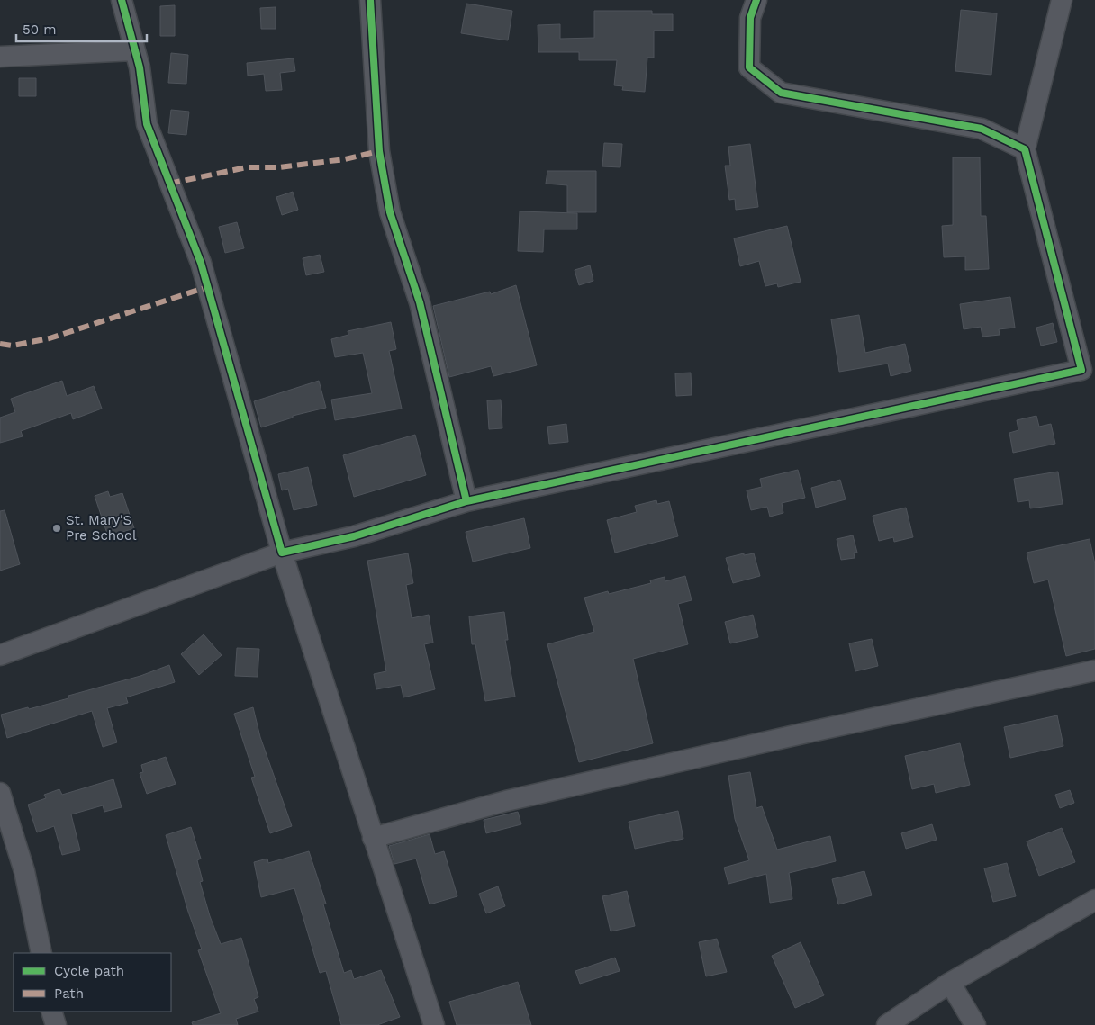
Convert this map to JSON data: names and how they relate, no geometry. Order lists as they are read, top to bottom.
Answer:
{
  "places": ["St. Mary'S Pre School"],
  "legend": ["Cycle path", "Path"],
  "scale_bar": "50 m"
}
